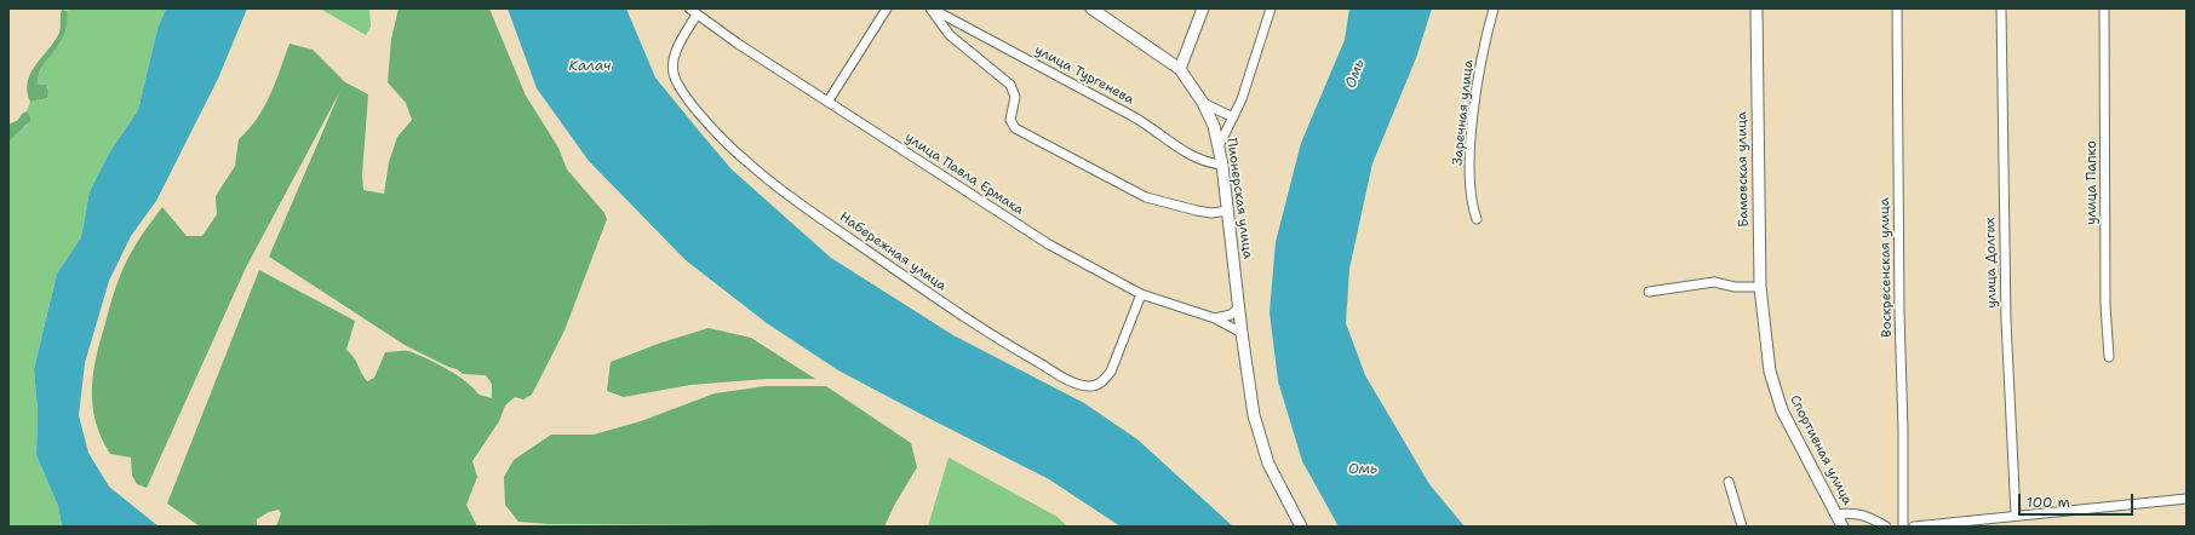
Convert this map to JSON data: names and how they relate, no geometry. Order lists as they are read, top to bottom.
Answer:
{
  "streets": {
    "street": [
      "улица Тургенева",
      "Заречная улица",
      "Бамовская улица",
      "улица Павла Ермака",
      "улица Папко",
      "Пионерская улица",
      "Набережная улица",
      "улица Долгих",
      "Воскресенская улица",
      "Спортивная улица"
    ]
  },
  "crossings": [
    ["улица Тургенева", "Пионерская улица"],
    ["Бамовская улица", "Спортивная улица"],
    ["улица Павла Ермака", "Пионерская улица"],
    ["улица Павла Ермака", "Набережная улица"]
  ],
  "water": ["Калач", "Омь"],
  "scale_bar": "100 m"
}
